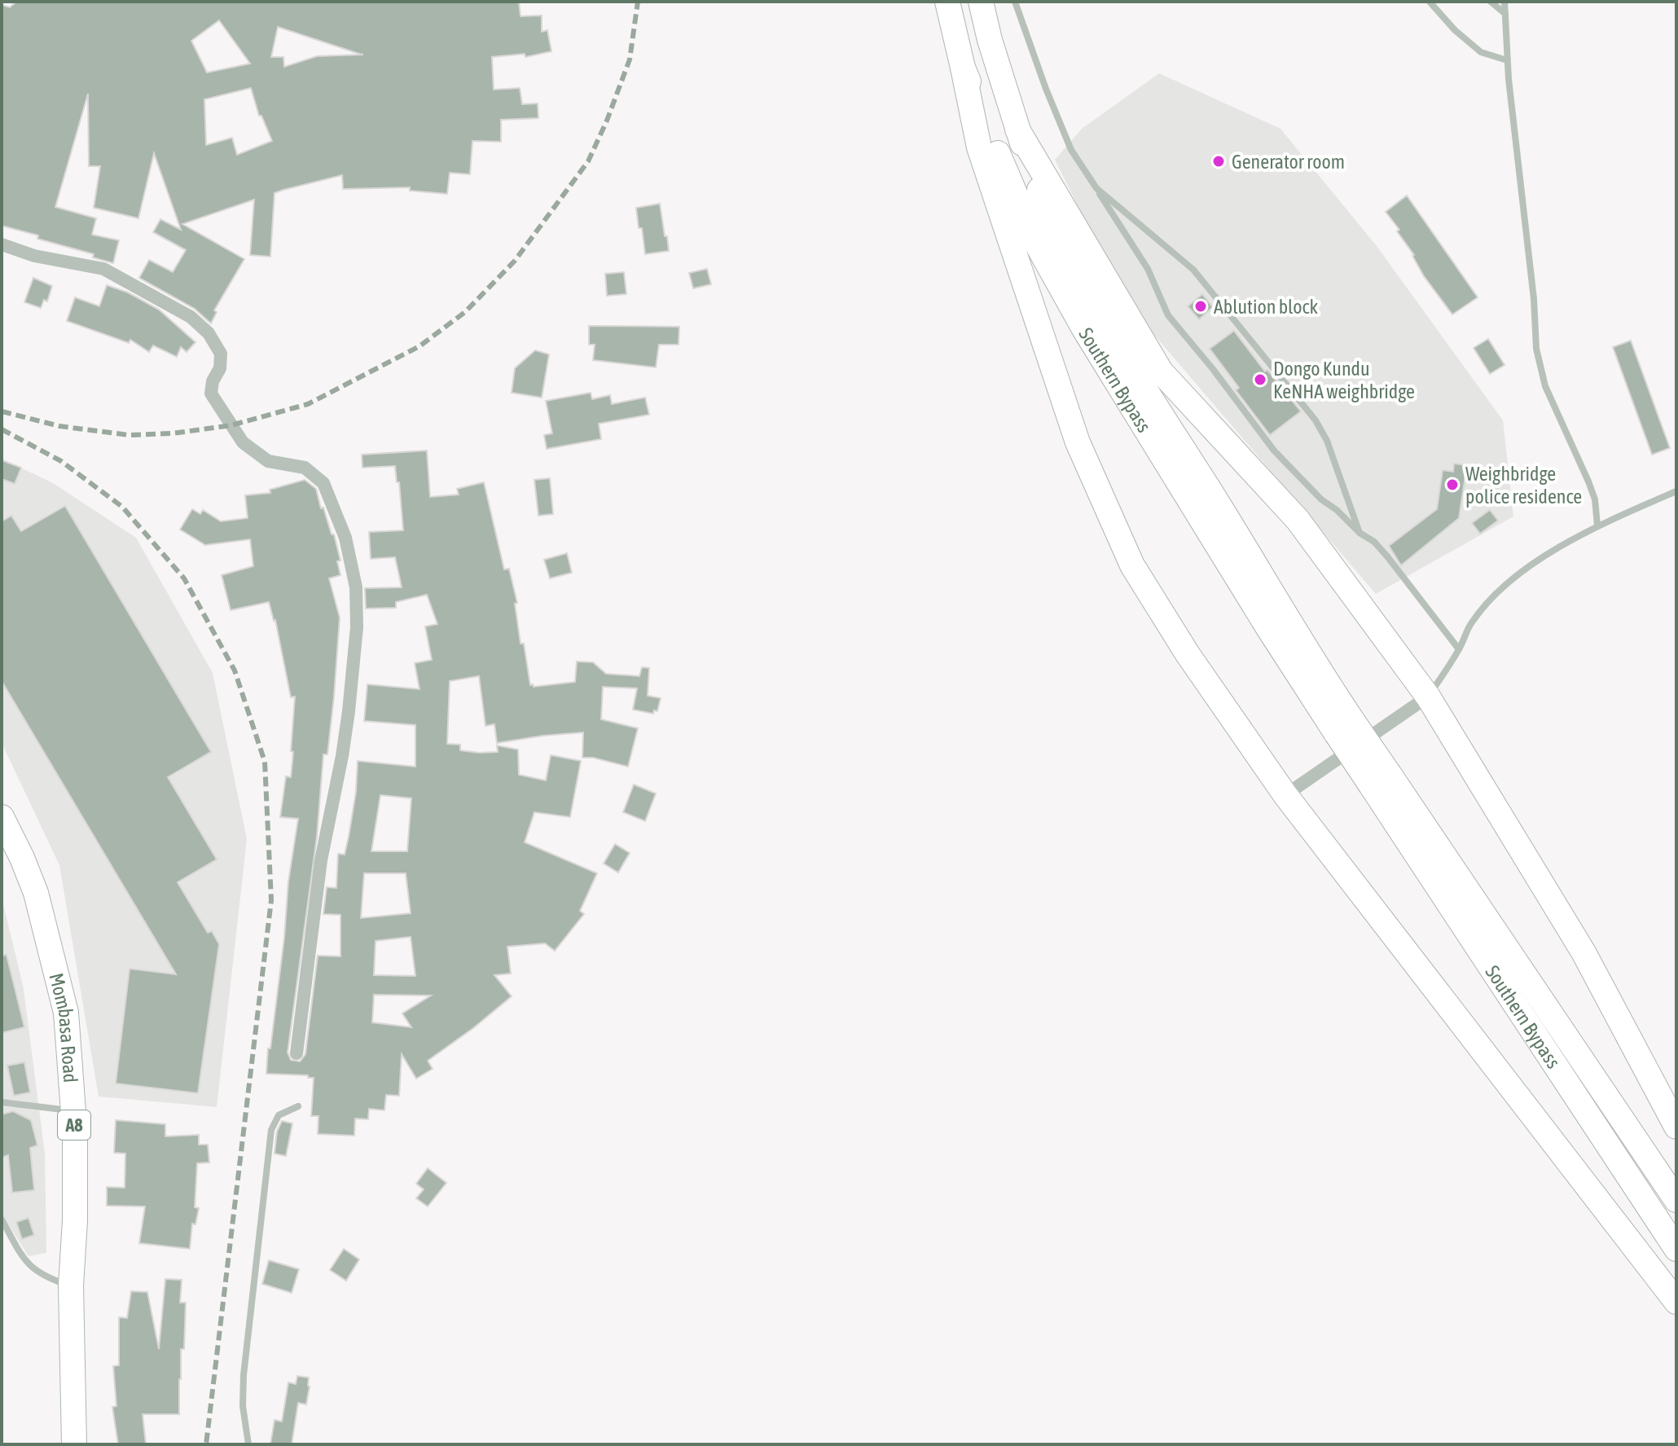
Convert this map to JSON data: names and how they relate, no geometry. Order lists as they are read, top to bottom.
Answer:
{
  "streets": {
    "highway": ["Southern Bypass", "Mombasa Road", "A8"]
  },
  "places": [
    "Generator room",
    "Ablution block",
    "Dongo Kundu KeNHA weighbridge",
    "Weighbridge police residence"
  ]
}
